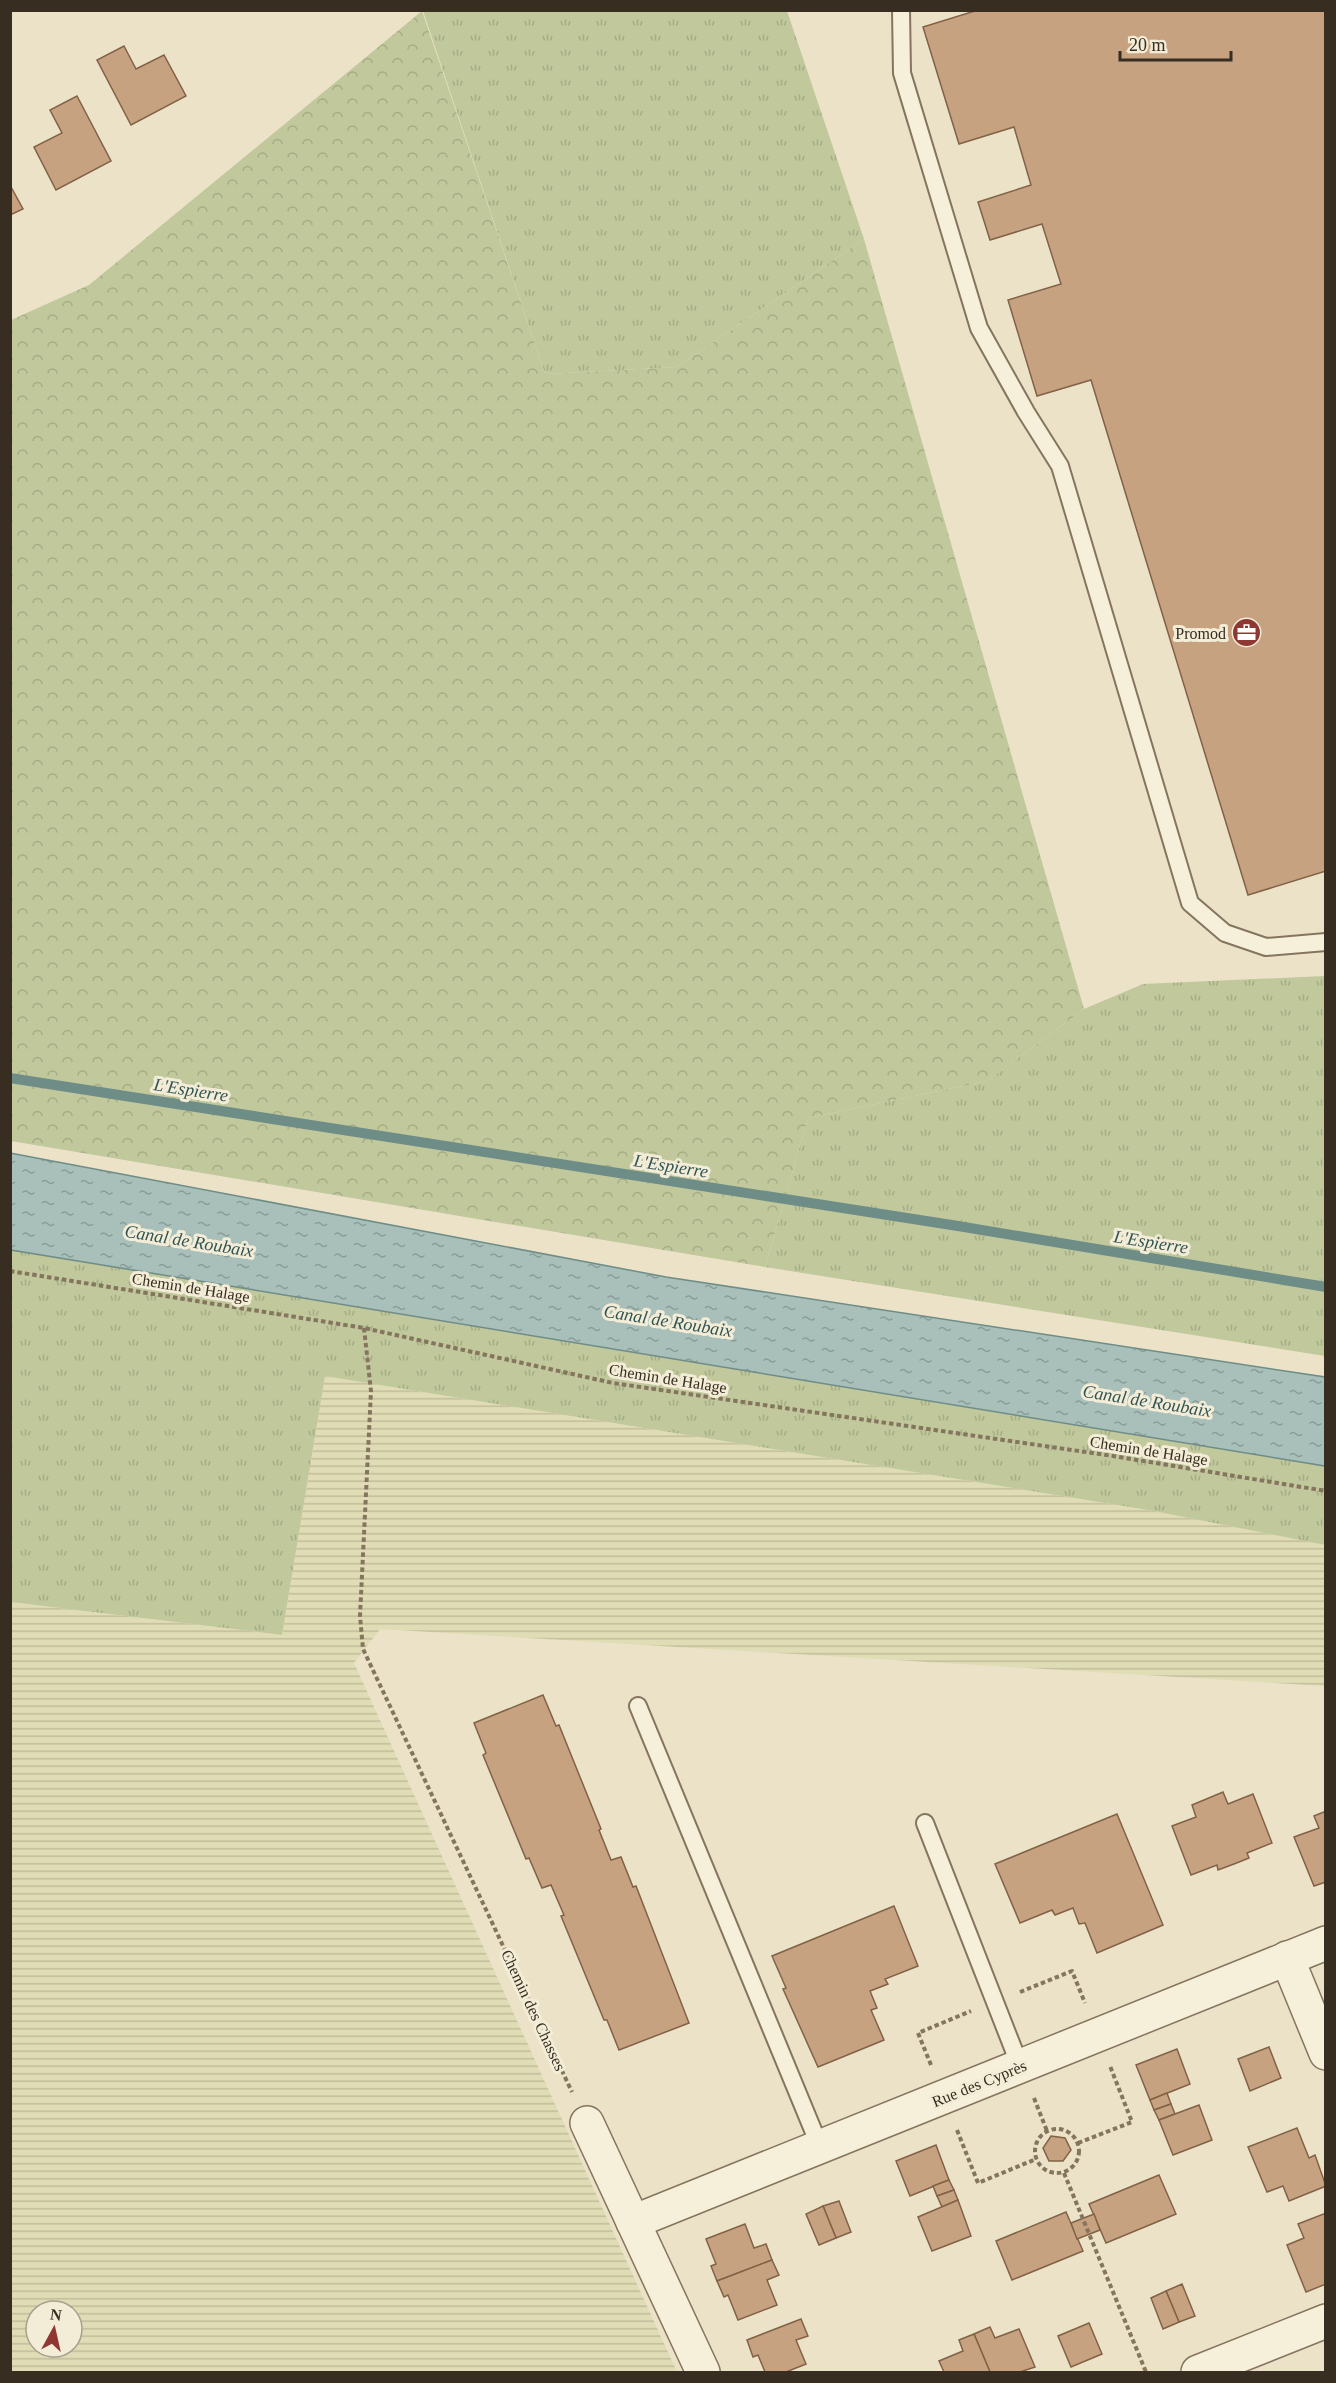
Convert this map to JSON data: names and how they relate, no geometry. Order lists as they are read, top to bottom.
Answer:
{
  "streets": {
    "street": ["Rue des Cyprès"],
    "path": ["Chemin de Halage", "Chemin des Chasses"]
  },
  "crossings": [
    ["Chemin de Halage", "Chemin des Chasses"]
  ],
  "water": ["L'Espierre", "Canal de Roubaix"],
  "places": {
    "office": ["Promod"]
  },
  "scale_bar": "20 m",
  "north": "top"
}
